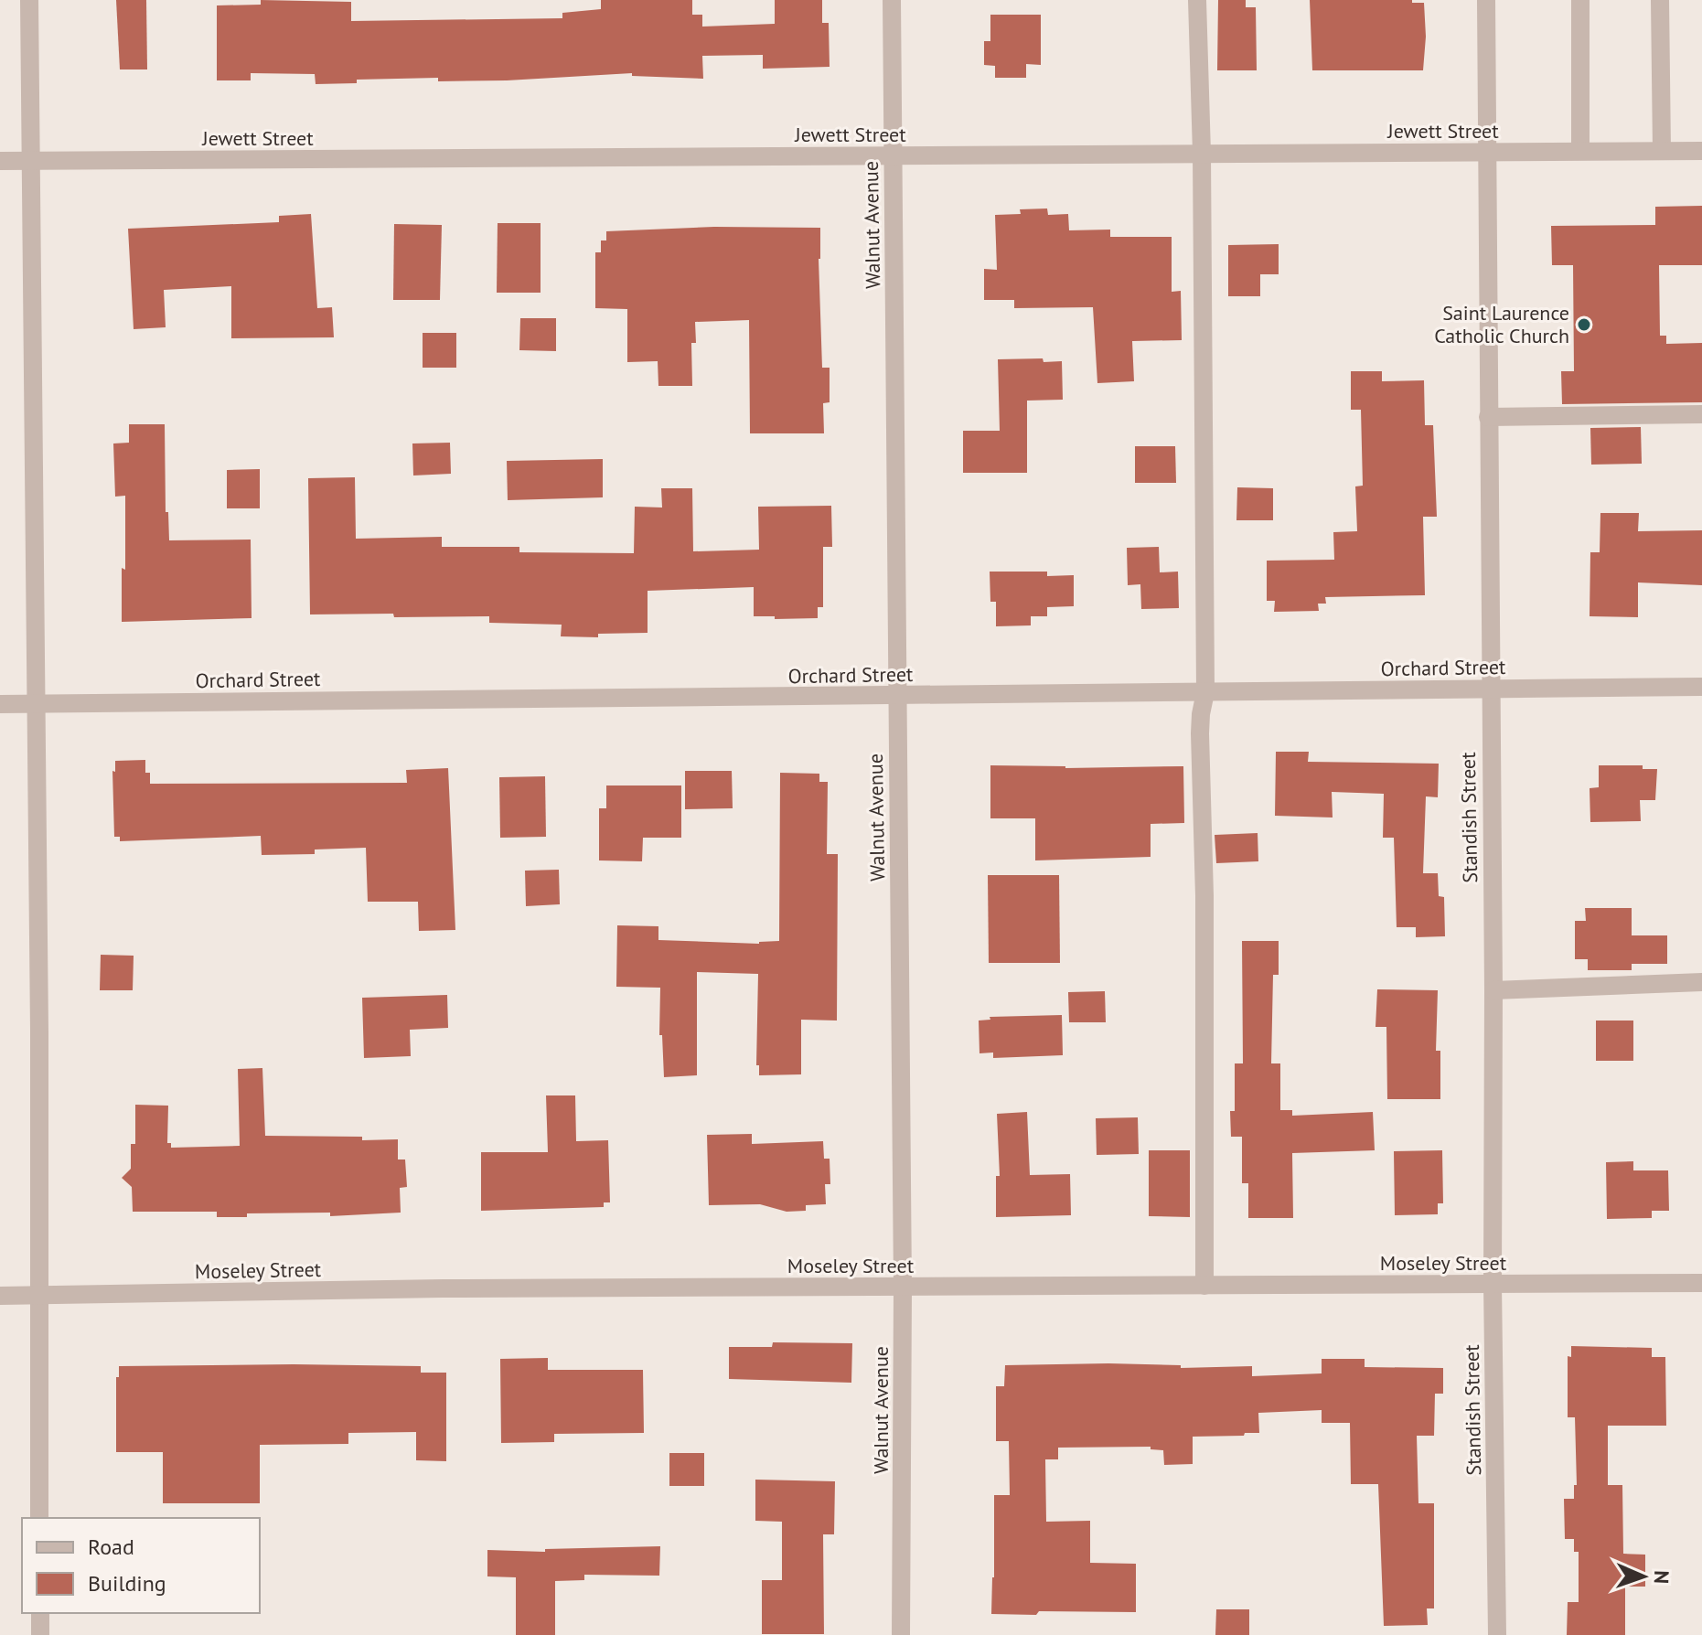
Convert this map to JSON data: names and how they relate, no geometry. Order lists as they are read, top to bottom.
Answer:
{
  "streets": {
    "street": [
      "Jewett Street",
      "Walnut Avenue",
      "Orchard Street",
      "Standish Street",
      "Moseley Street"
    ]
  },
  "crossings": [
    ["Jewett Street", "Walnut Avenue"],
    ["Jewett Street", "Standish Street"],
    ["Walnut Avenue", "Orchard Street"],
    ["Walnut Avenue", "Moseley Street"],
    ["Orchard Street", "Standish Street"],
    ["Standish Street", "Moseley Street"]
  ],
  "places": ["Saint Laurence Catholic Church"],
  "legend": ["Road", "Building"],
  "north": "right"
}
